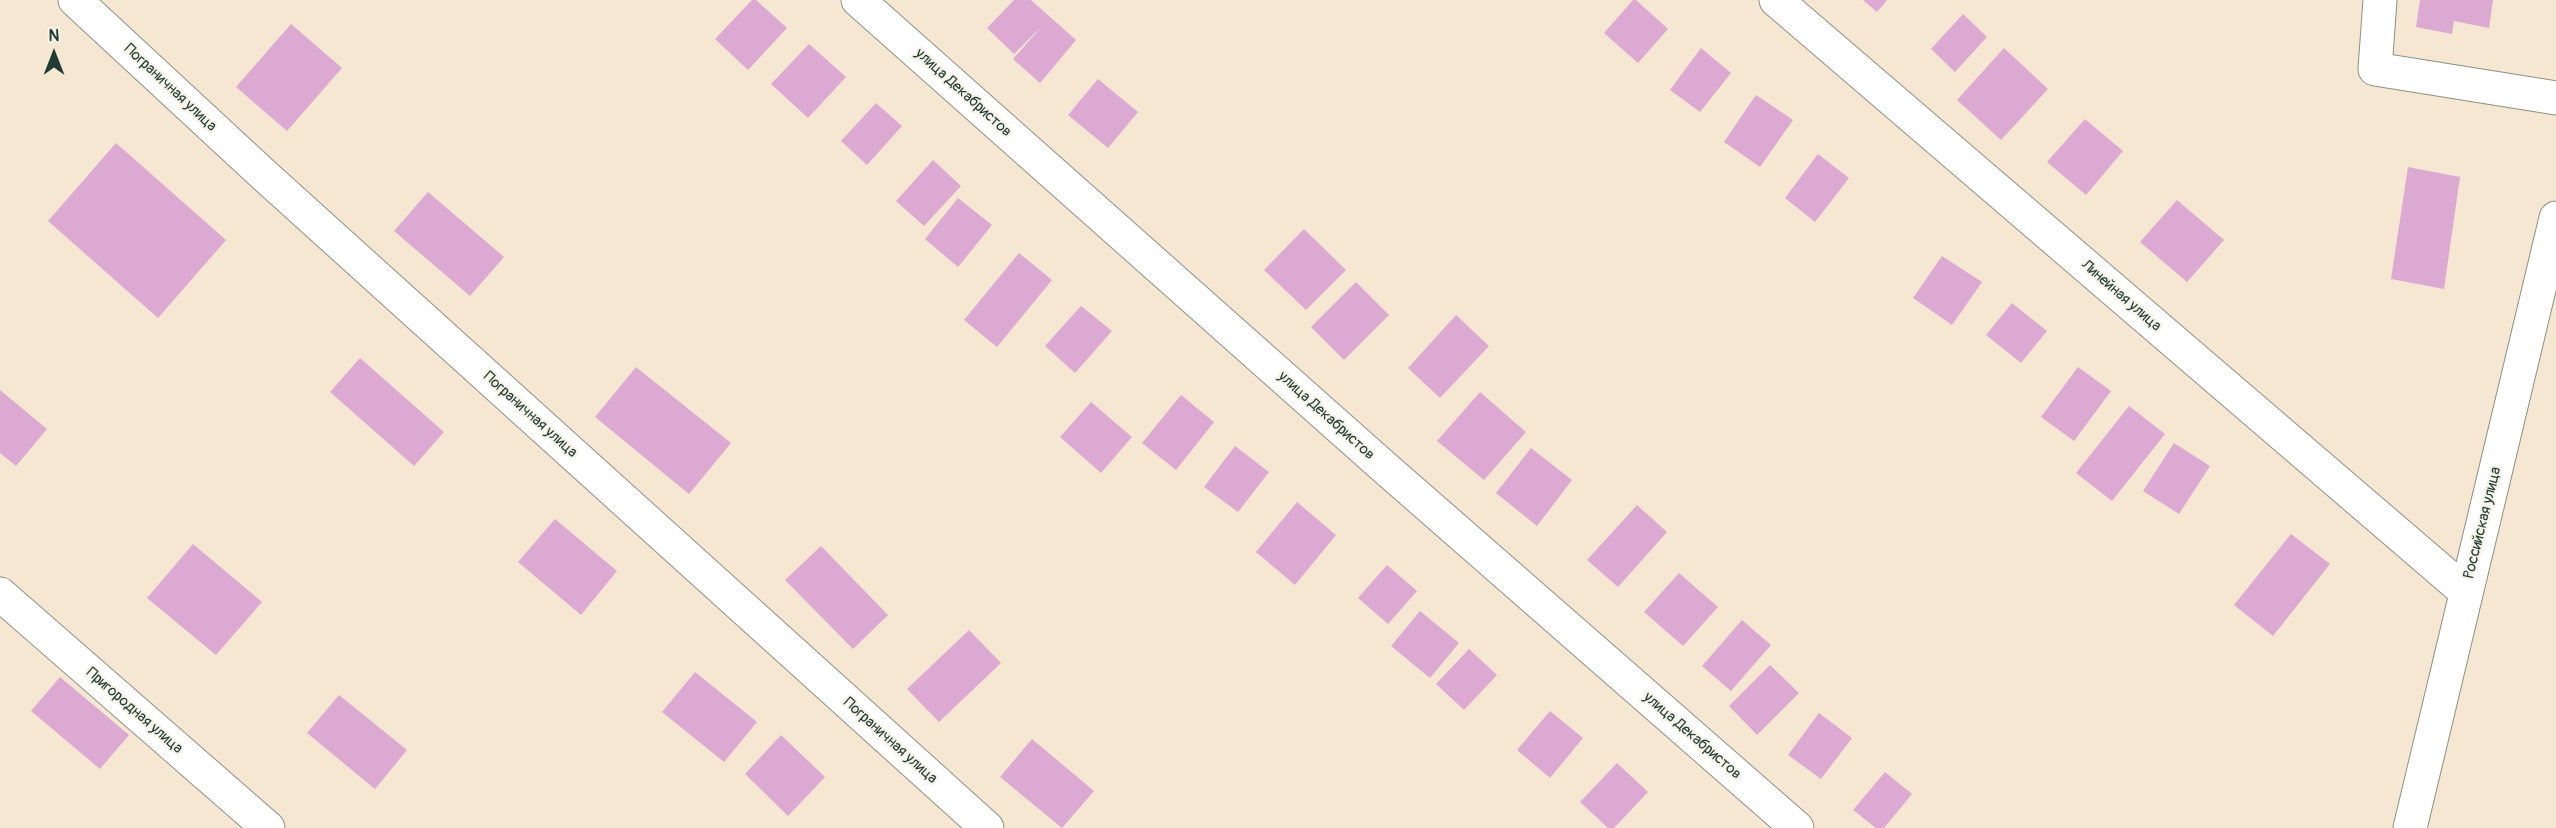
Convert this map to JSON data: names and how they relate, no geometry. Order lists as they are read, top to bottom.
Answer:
{
  "streets": {
    "street": [
      "Пограничная улица",
      "улица Декабристов",
      "Линейная улица",
      "Российская улица",
      "Пригородная улица"
    ]
  },
  "crossings": [
    ["Линейная улица", "Российская улица"]
  ],
  "north": "top"
}
